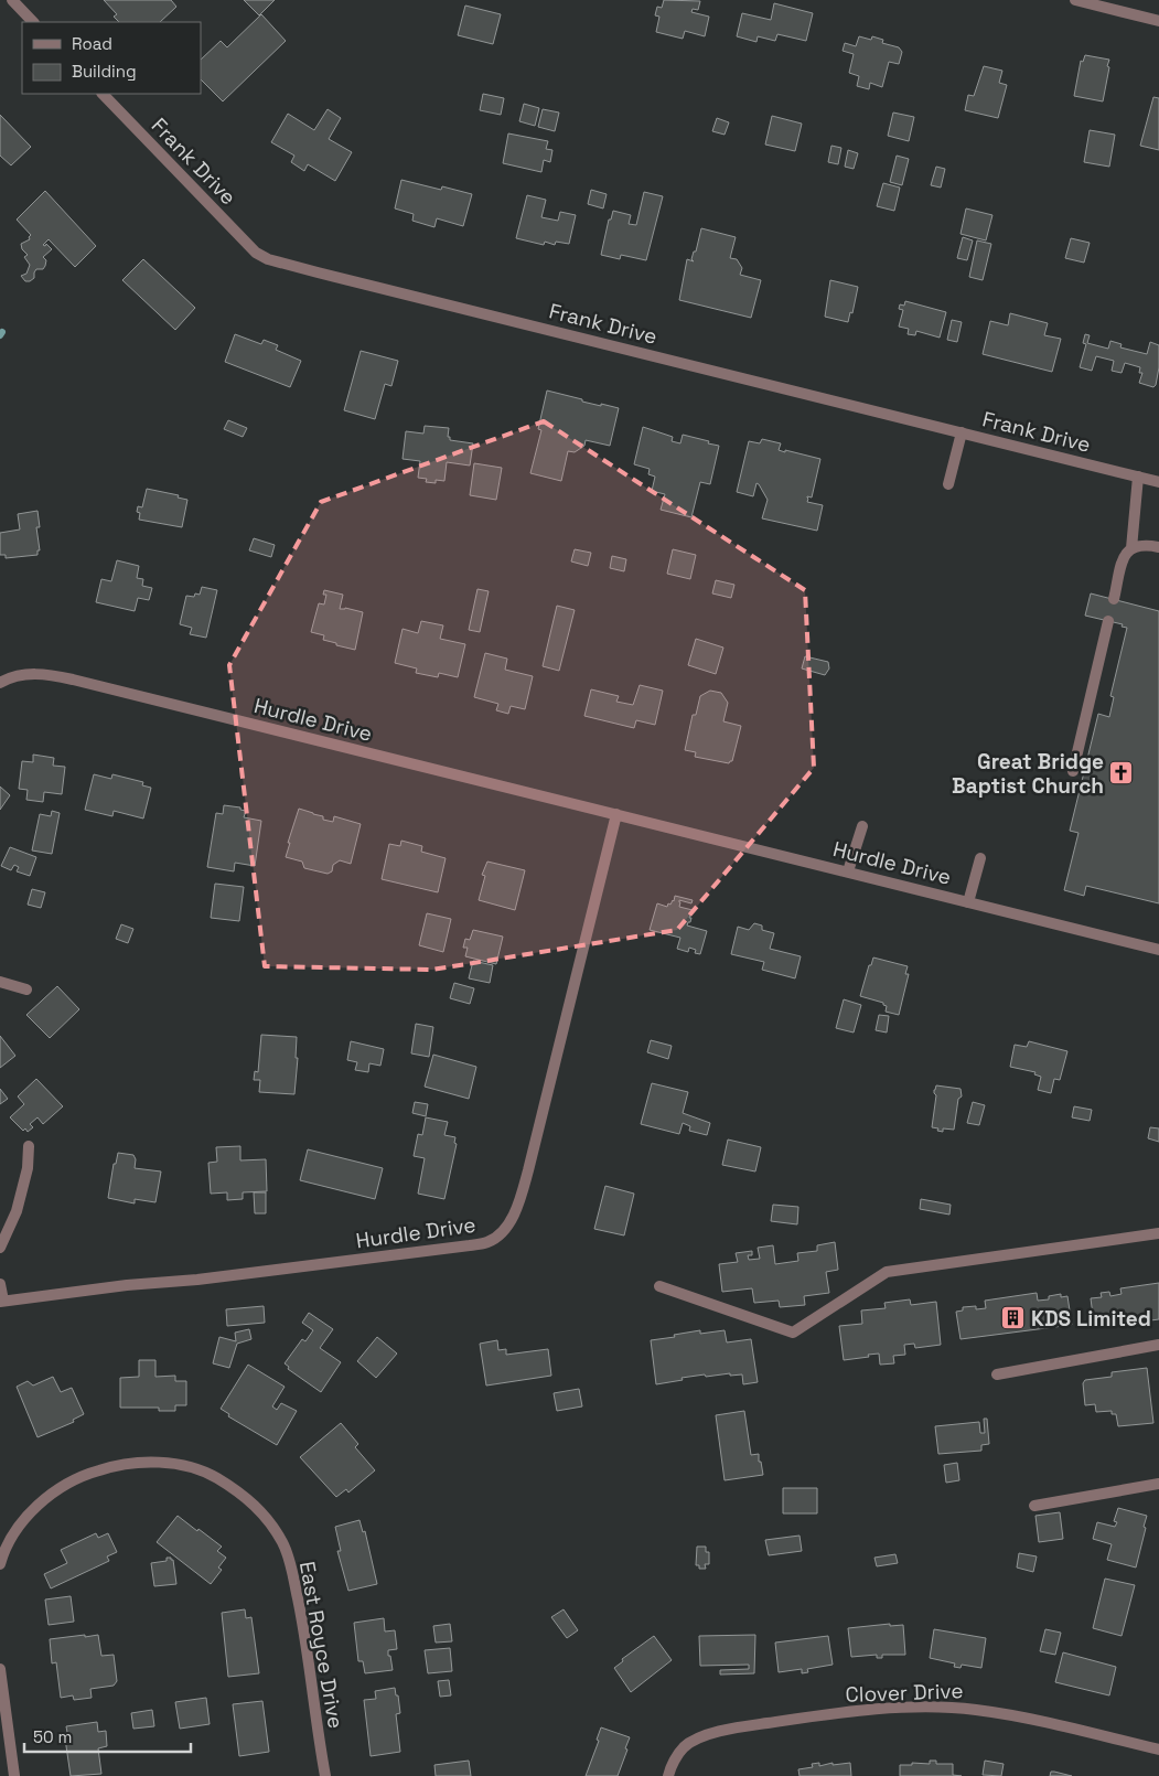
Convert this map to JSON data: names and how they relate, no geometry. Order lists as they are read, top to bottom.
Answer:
{
  "streets": {
    "street": [
      "Frank Drive",
      "Hurdle Drive",
      "East Royce Drive",
      "Clover Drive"
    ]
  },
  "places": {
    "church": ["Great Bridge Baptist Church"],
    "building": ["KDS Limited"]
  },
  "legend": ["Road", "Building"],
  "scale_bar": "50 m"
}
